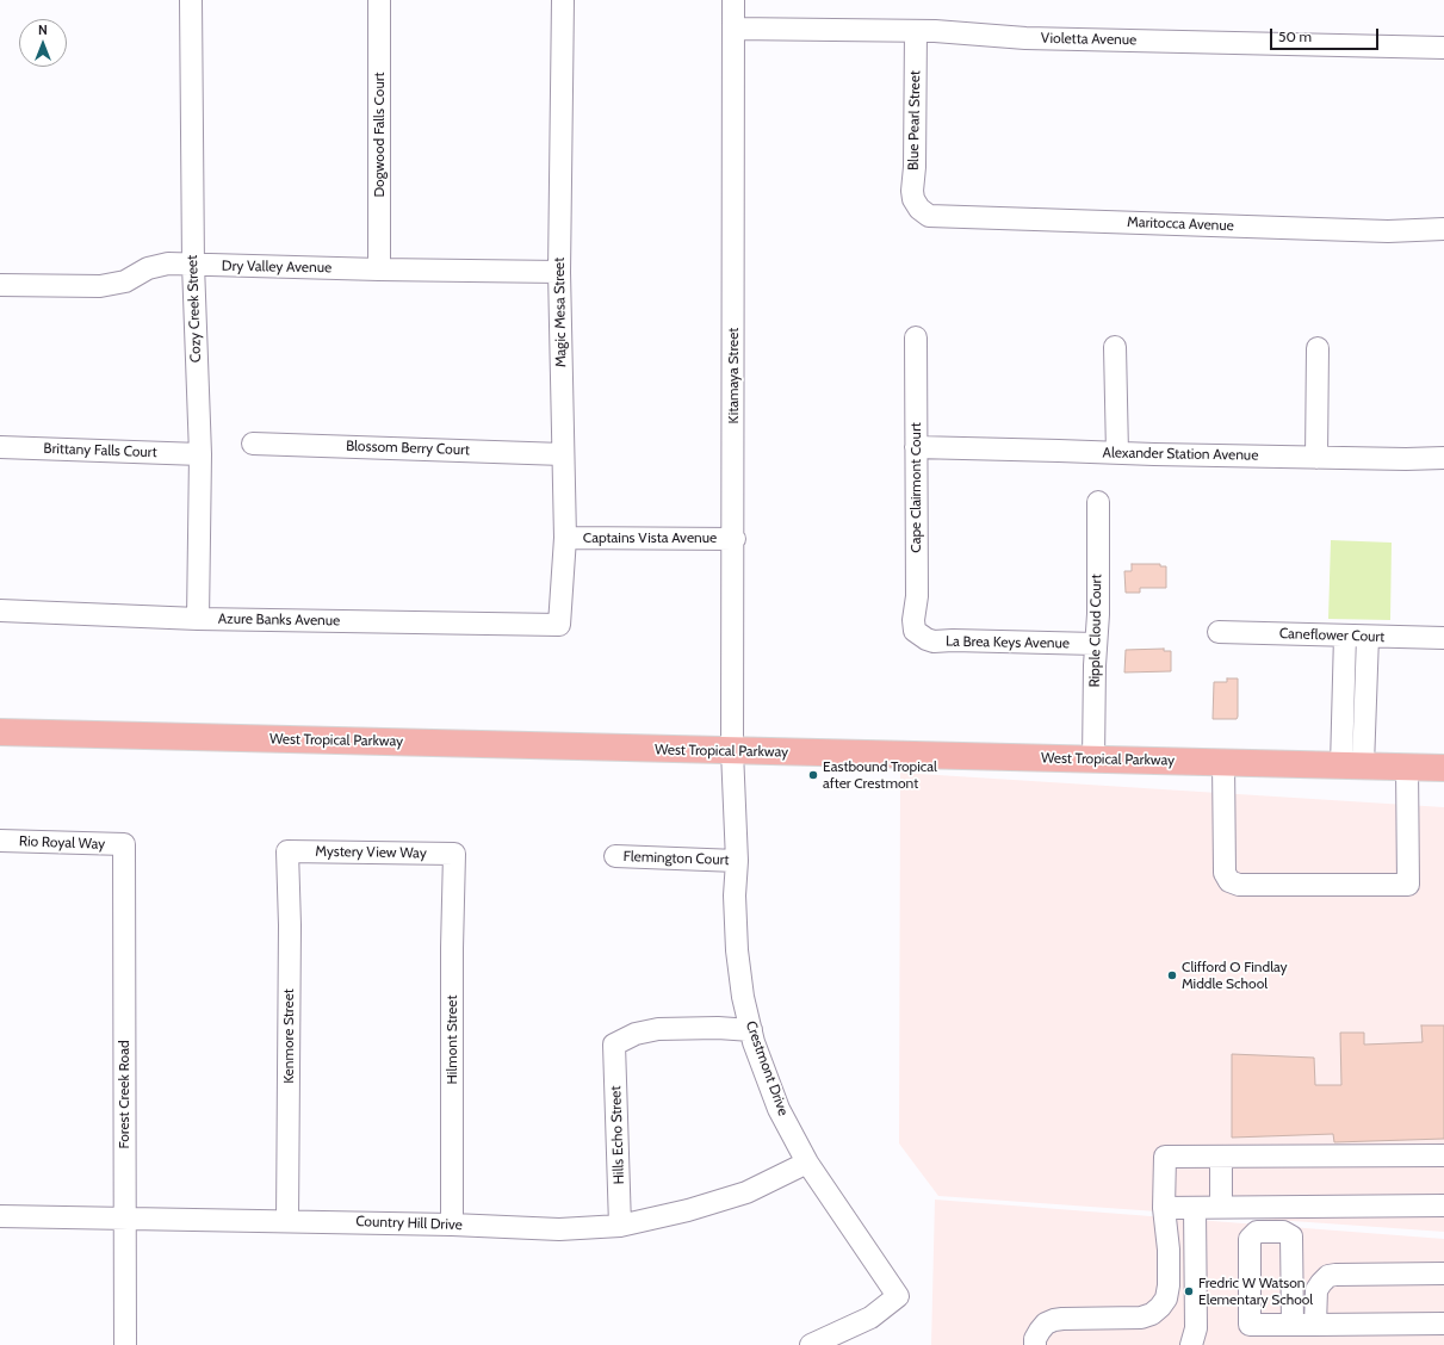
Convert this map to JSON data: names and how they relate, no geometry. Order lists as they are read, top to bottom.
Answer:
{
  "streets": {
    "main road": ["West Tropical Parkway"],
    "street": [
      "Violetta Avenue",
      "Blue Pearl Street",
      "Dogwood Falls Court",
      "Maritocca Avenue",
      "Dry Valley Avenue",
      "Cozy Creek Street",
      "Magic Mesa Street",
      "Kitamaya Street",
      "Blossom Berry Court",
      "Brittany Falls Court",
      "Alexander Station Avenue",
      "Cape Clairmont Court",
      "Captains Vista Avenue",
      "Azure Banks Avenue",
      "Ripple Cloud Court",
      "Caneflower Court",
      "La Brea Keys Avenue",
      "Rio Royal Way",
      "Mystery View Way",
      "Flemington Court",
      "Kenmore Street",
      "Hilmont Street",
      "Crestmont Drive",
      "Forest Creek Road",
      "Hills Echo Street",
      "Country Hill Drive"
    ]
  },
  "crossings": [
    ["Violetta Avenue", "Blue Pearl Street"],
    ["Violetta Avenue", "Kitamaya Street"],
    ["Blue Pearl Street", "Maritocca Avenue"],
    ["Dogwood Falls Court", "Dry Valley Avenue"],
    ["Dry Valley Avenue", "Cozy Creek Street"],
    ["Dry Valley Avenue", "Magic Mesa Street"],
    ["Cozy Creek Street", "Brittany Falls Court"],
    ["Cozy Creek Street", "Azure Banks Avenue"],
    ["Magic Mesa Street", "Blossom Berry Court"],
    ["Magic Mesa Street", "Captains Vista Avenue"],
    ["Magic Mesa Street", "Azure Banks Avenue"],
    ["Kitamaya Street", "Captains Vista Avenue"],
    ["Kitamaya Street", "West Tropical Parkway"],
    ["Kitamaya Street", "Crestmont Drive"],
    ["Alexander Station Avenue", "Cape Clairmont Court"],
    ["Cape Clairmont Court", "La Brea Keys Avenue"],
    ["Ripple Cloud Court", "La Brea Keys Avenue"],
    ["Ripple Cloud Court", "West Tropical Parkway"],
    ["West Tropical Parkway", "Crestmont Drive"],
    ["Rio Royal Way", "Forest Creek Road"],
    ["Mystery View Way", "Kenmore Street"],
    ["Mystery View Way", "Hilmont Street"],
    ["Flemington Court", "Crestmont Drive"],
    ["Kenmore Street", "Country Hill Drive"],
    ["Hilmont Street", "Country Hill Drive"],
    ["Crestmont Drive", "Hills Echo Street"],
    ["Crestmont Drive", "Country Hill Drive"],
    ["Forest Creek Road", "Country Hill Drive"],
    ["Hills Echo Street", "Country Hill Drive"]
  ],
  "places": ["Eastbound Tropical after Crestmont", "Clifford O Findlay Middle School", "Fredric W Watson Elementary School"],
  "scale_bar": "50 m",
  "north": "top"
}
